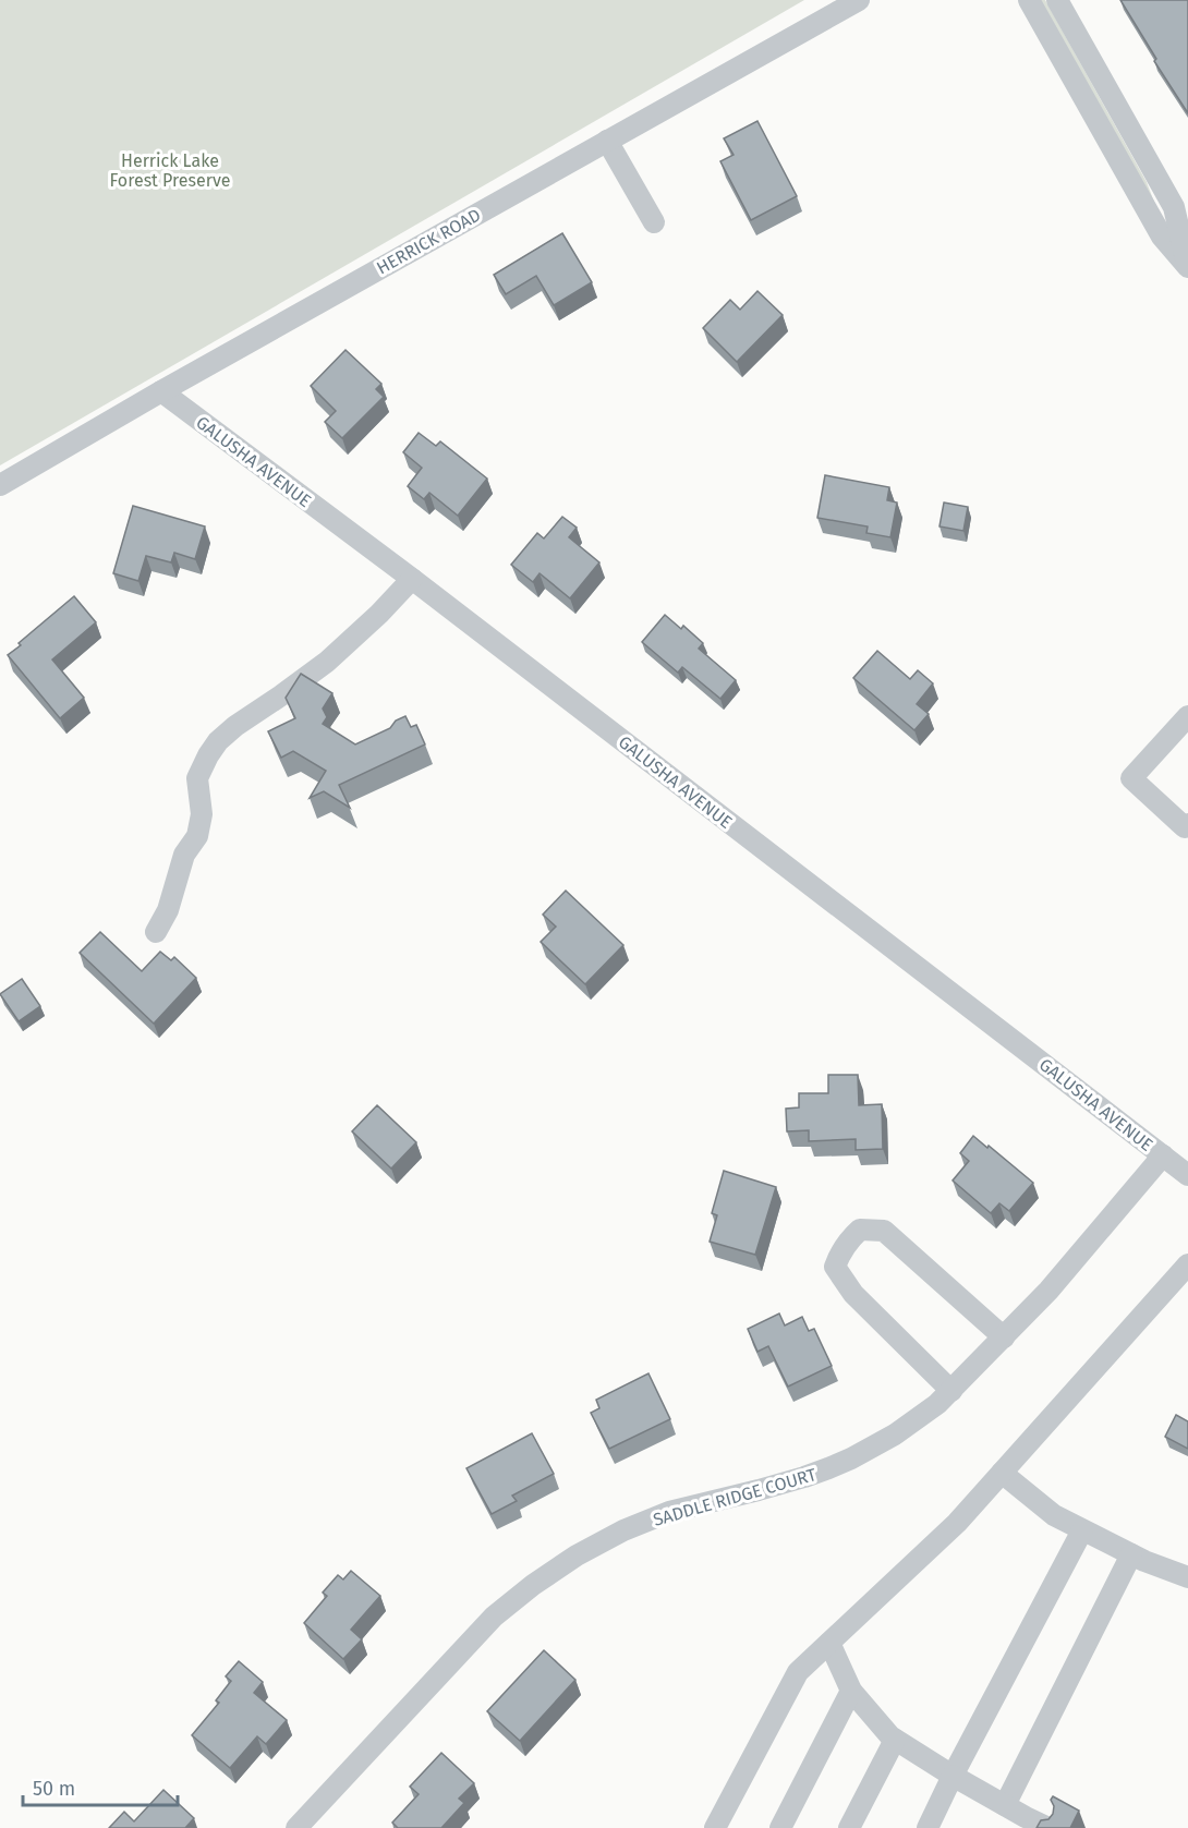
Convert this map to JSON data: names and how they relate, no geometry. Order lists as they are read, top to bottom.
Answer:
{
  "streets": {
    "street": ["HERRICK ROAD", "GALUSHA AVENUE", "SADDLE RIDGE COURT"]
  },
  "crossings": [
    ["HERRICK ROAD", "GALUSHA AVENUE"],
    ["GALUSHA AVENUE", "SADDLE RIDGE COURT"]
  ],
  "parks": ["Herrick Lake Forest Preserve"],
  "scale_bar": "50 m"
}
